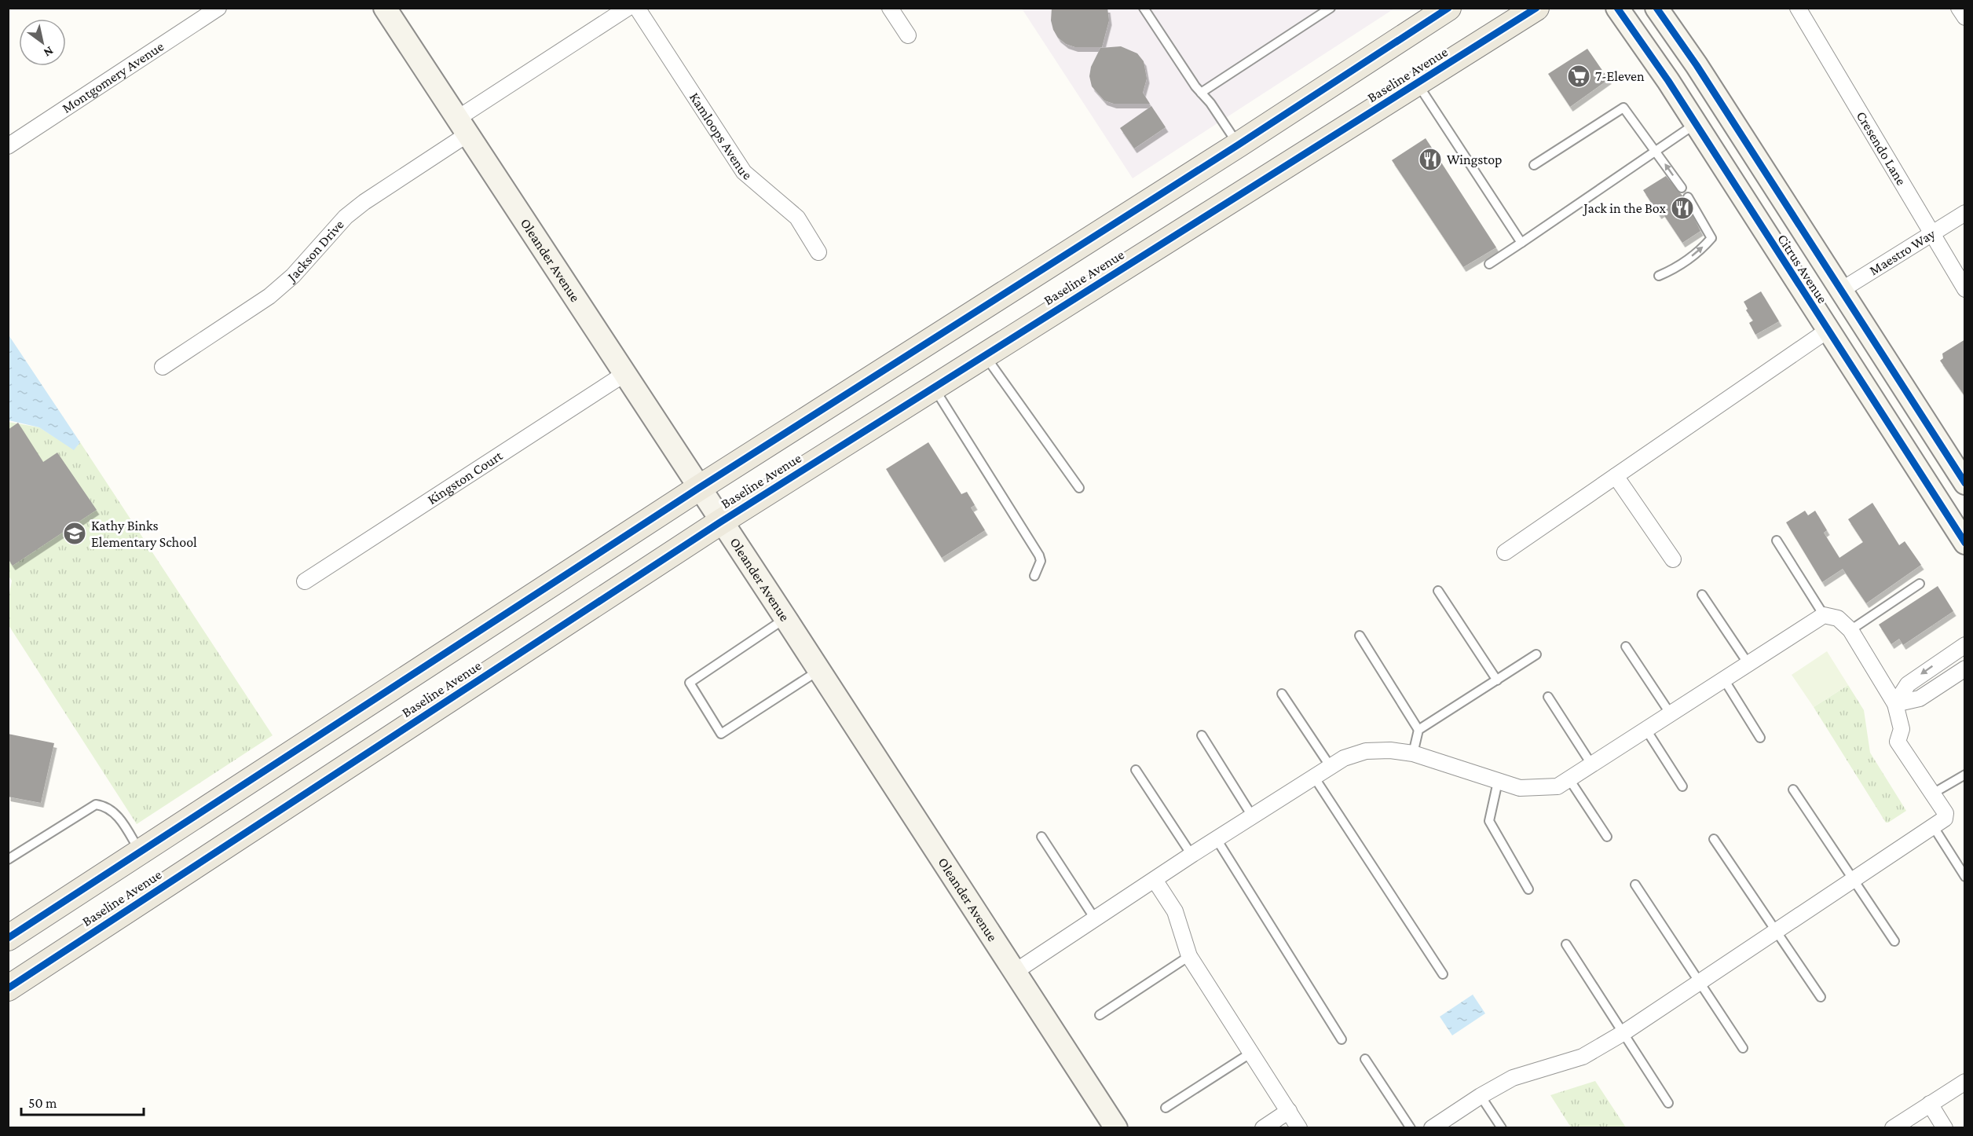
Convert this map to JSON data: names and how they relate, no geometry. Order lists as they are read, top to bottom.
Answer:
{
  "streets": {
    "main road": ["Baseline Avenue"],
    "street": [
      "Montgomery Avenue",
      "Kamloops Avenue",
      "Cresendo Lane",
      "Jackson Drive",
      "Maestro Way",
      "Oleander Avenue",
      "Citrus Avenue",
      "Kingston Court"
    ]
  },
  "crossings": [
    ["Baseline Avenue", "Oleander Avenue"],
    ["Cresendo Lane", "Maestro Way"],
    ["Jackson Drive", "Oleander Avenue"],
    ["Maestro Way", "Citrus Avenue"],
    ["Oleander Avenue", "Kingston Court"]
  ],
  "places": {
    "supermarket": ["7-Eleven"],
    "restaurant": ["Wingstop", "Jack in the Box"],
    "school or university": ["Kathy Binks Elementary School"]
  },
  "scale_bar": "50 m",
  "north": "bottom right"
}
